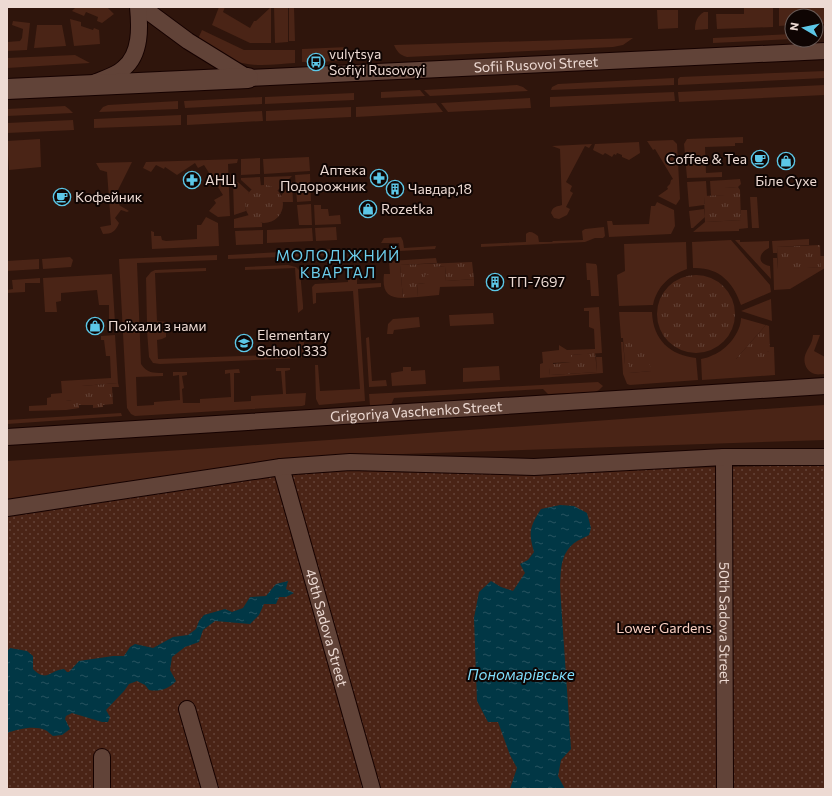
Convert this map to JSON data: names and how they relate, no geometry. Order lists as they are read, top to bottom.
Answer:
{
  "streets": {
    "street": [
      "Sofii Rusovoi Street",
      "Grigoriya Vaschenko Street",
      "50th Sadova Street",
      "49th Sadova Street"
    ]
  },
  "districts": ["МОЛОДІЖНИЙ КВАРТАЛ"],
  "water": ["Пономарівське"],
  "parks": ["Lower Gardens"],
  "places": {
    "bus stop": ["vulytsya Sofiyi Rusovoyi"],
    "cafe": ["Coffee & Tea", "Кофейник"],
    "shop": ["Біле Сухе", "Rozetka", "Поїхали з нами"],
    "pharmacy": ["Аптека Подорожник", "АНЦ"],
    "building": ["Чавдар,18", "ТП-7697"],
    "school or university": ["Elementary School 333"]
  },
  "north": "left"
}
